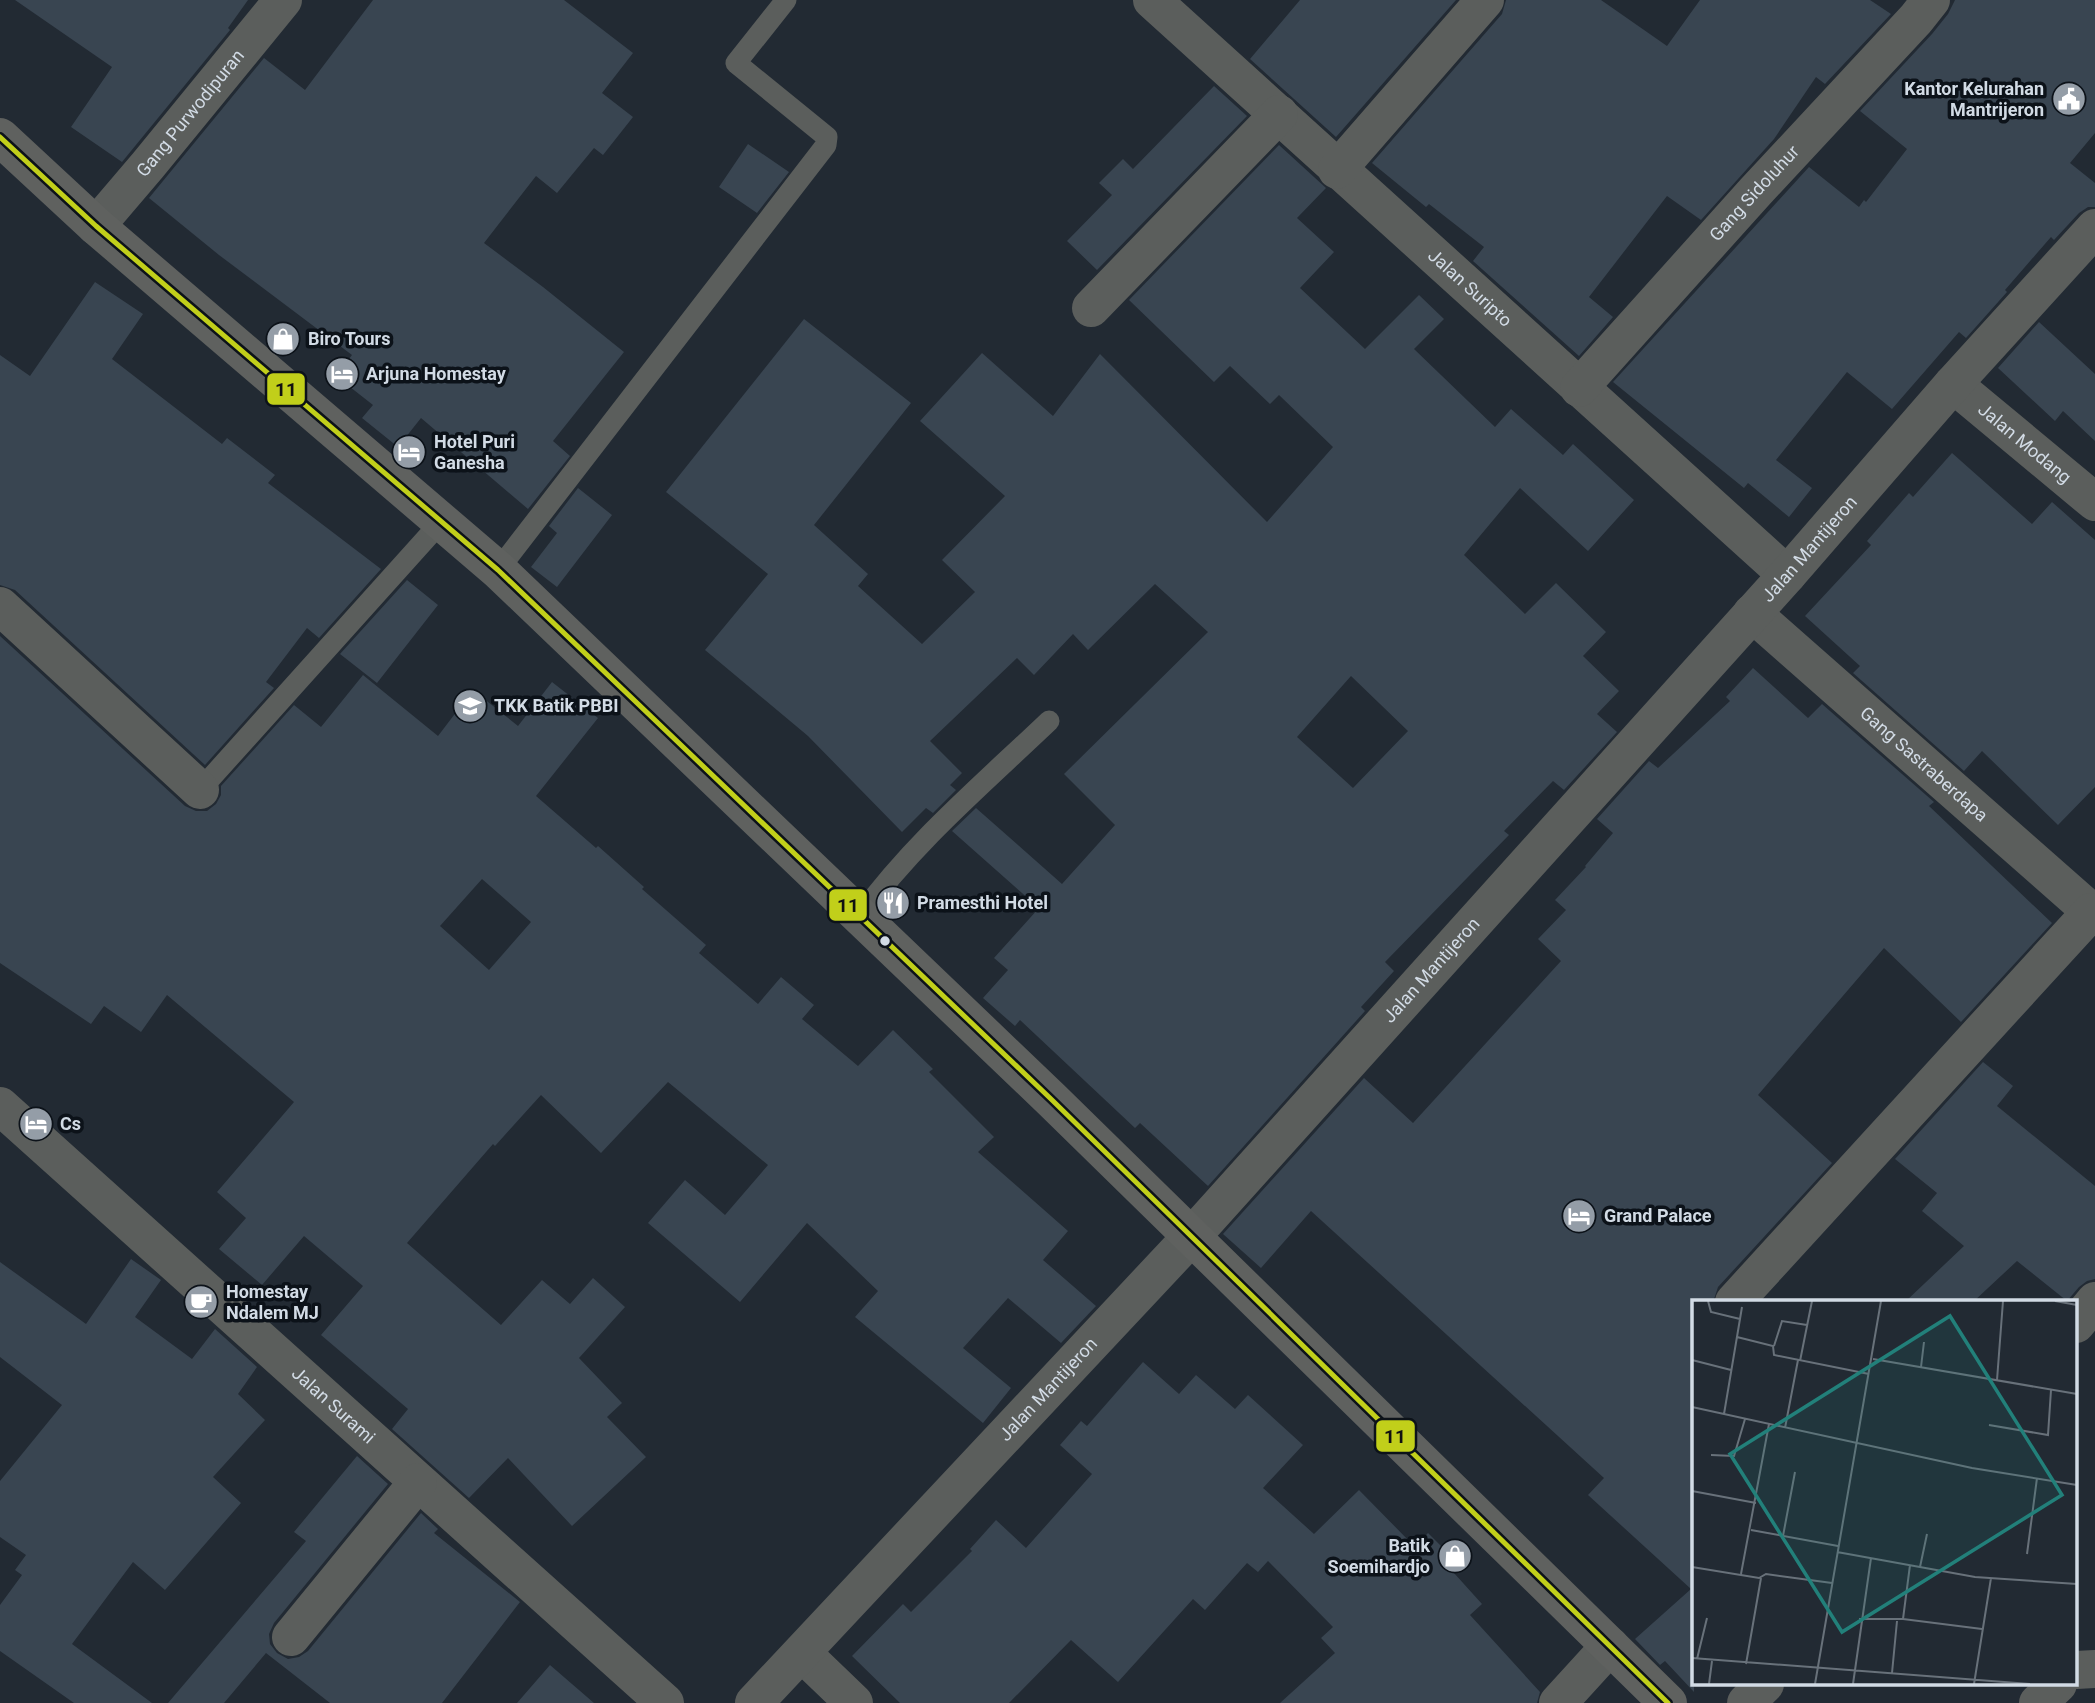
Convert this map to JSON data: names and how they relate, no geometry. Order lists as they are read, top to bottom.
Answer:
{
  "streets": {
    "street": [
      "Gang Purwodipuran",
      "Gang Sidoluhur",
      "Jalan Suripto",
      "Jalan Modang",
      "Jalan Mantijeron",
      "Gang Sastraberdapa",
      "Jalan Surami"
    ]
  },
  "crossings": [
    ["Gang Sidoluhur", "Jalan Suripto"],
    ["Jalan Suripto", "Jalan Mantijeron"],
    ["Jalan Modang", "Jalan Mantijeron"],
    ["Jalan Mantijeron", "Gang Sastraberdapa"]
  ],
  "places": {
    "public building": ["Kantor Kelurahan Mantrijeron"],
    "shop": ["Biro Tours", "Batik Soemihardjo"],
    "hotel": [
      "Arjuna Homestay",
      "Hotel Puri Ganesha",
      "Cs",
      "Grand Palace"
    ],
    "school or university": ["TKK Batik PBBI"],
    "restaurant": ["Pramesthi Hotel"],
    "cafe": ["Homestay Ndalem MJ"]
  },
  "lines": ["transit line 11"]
}
